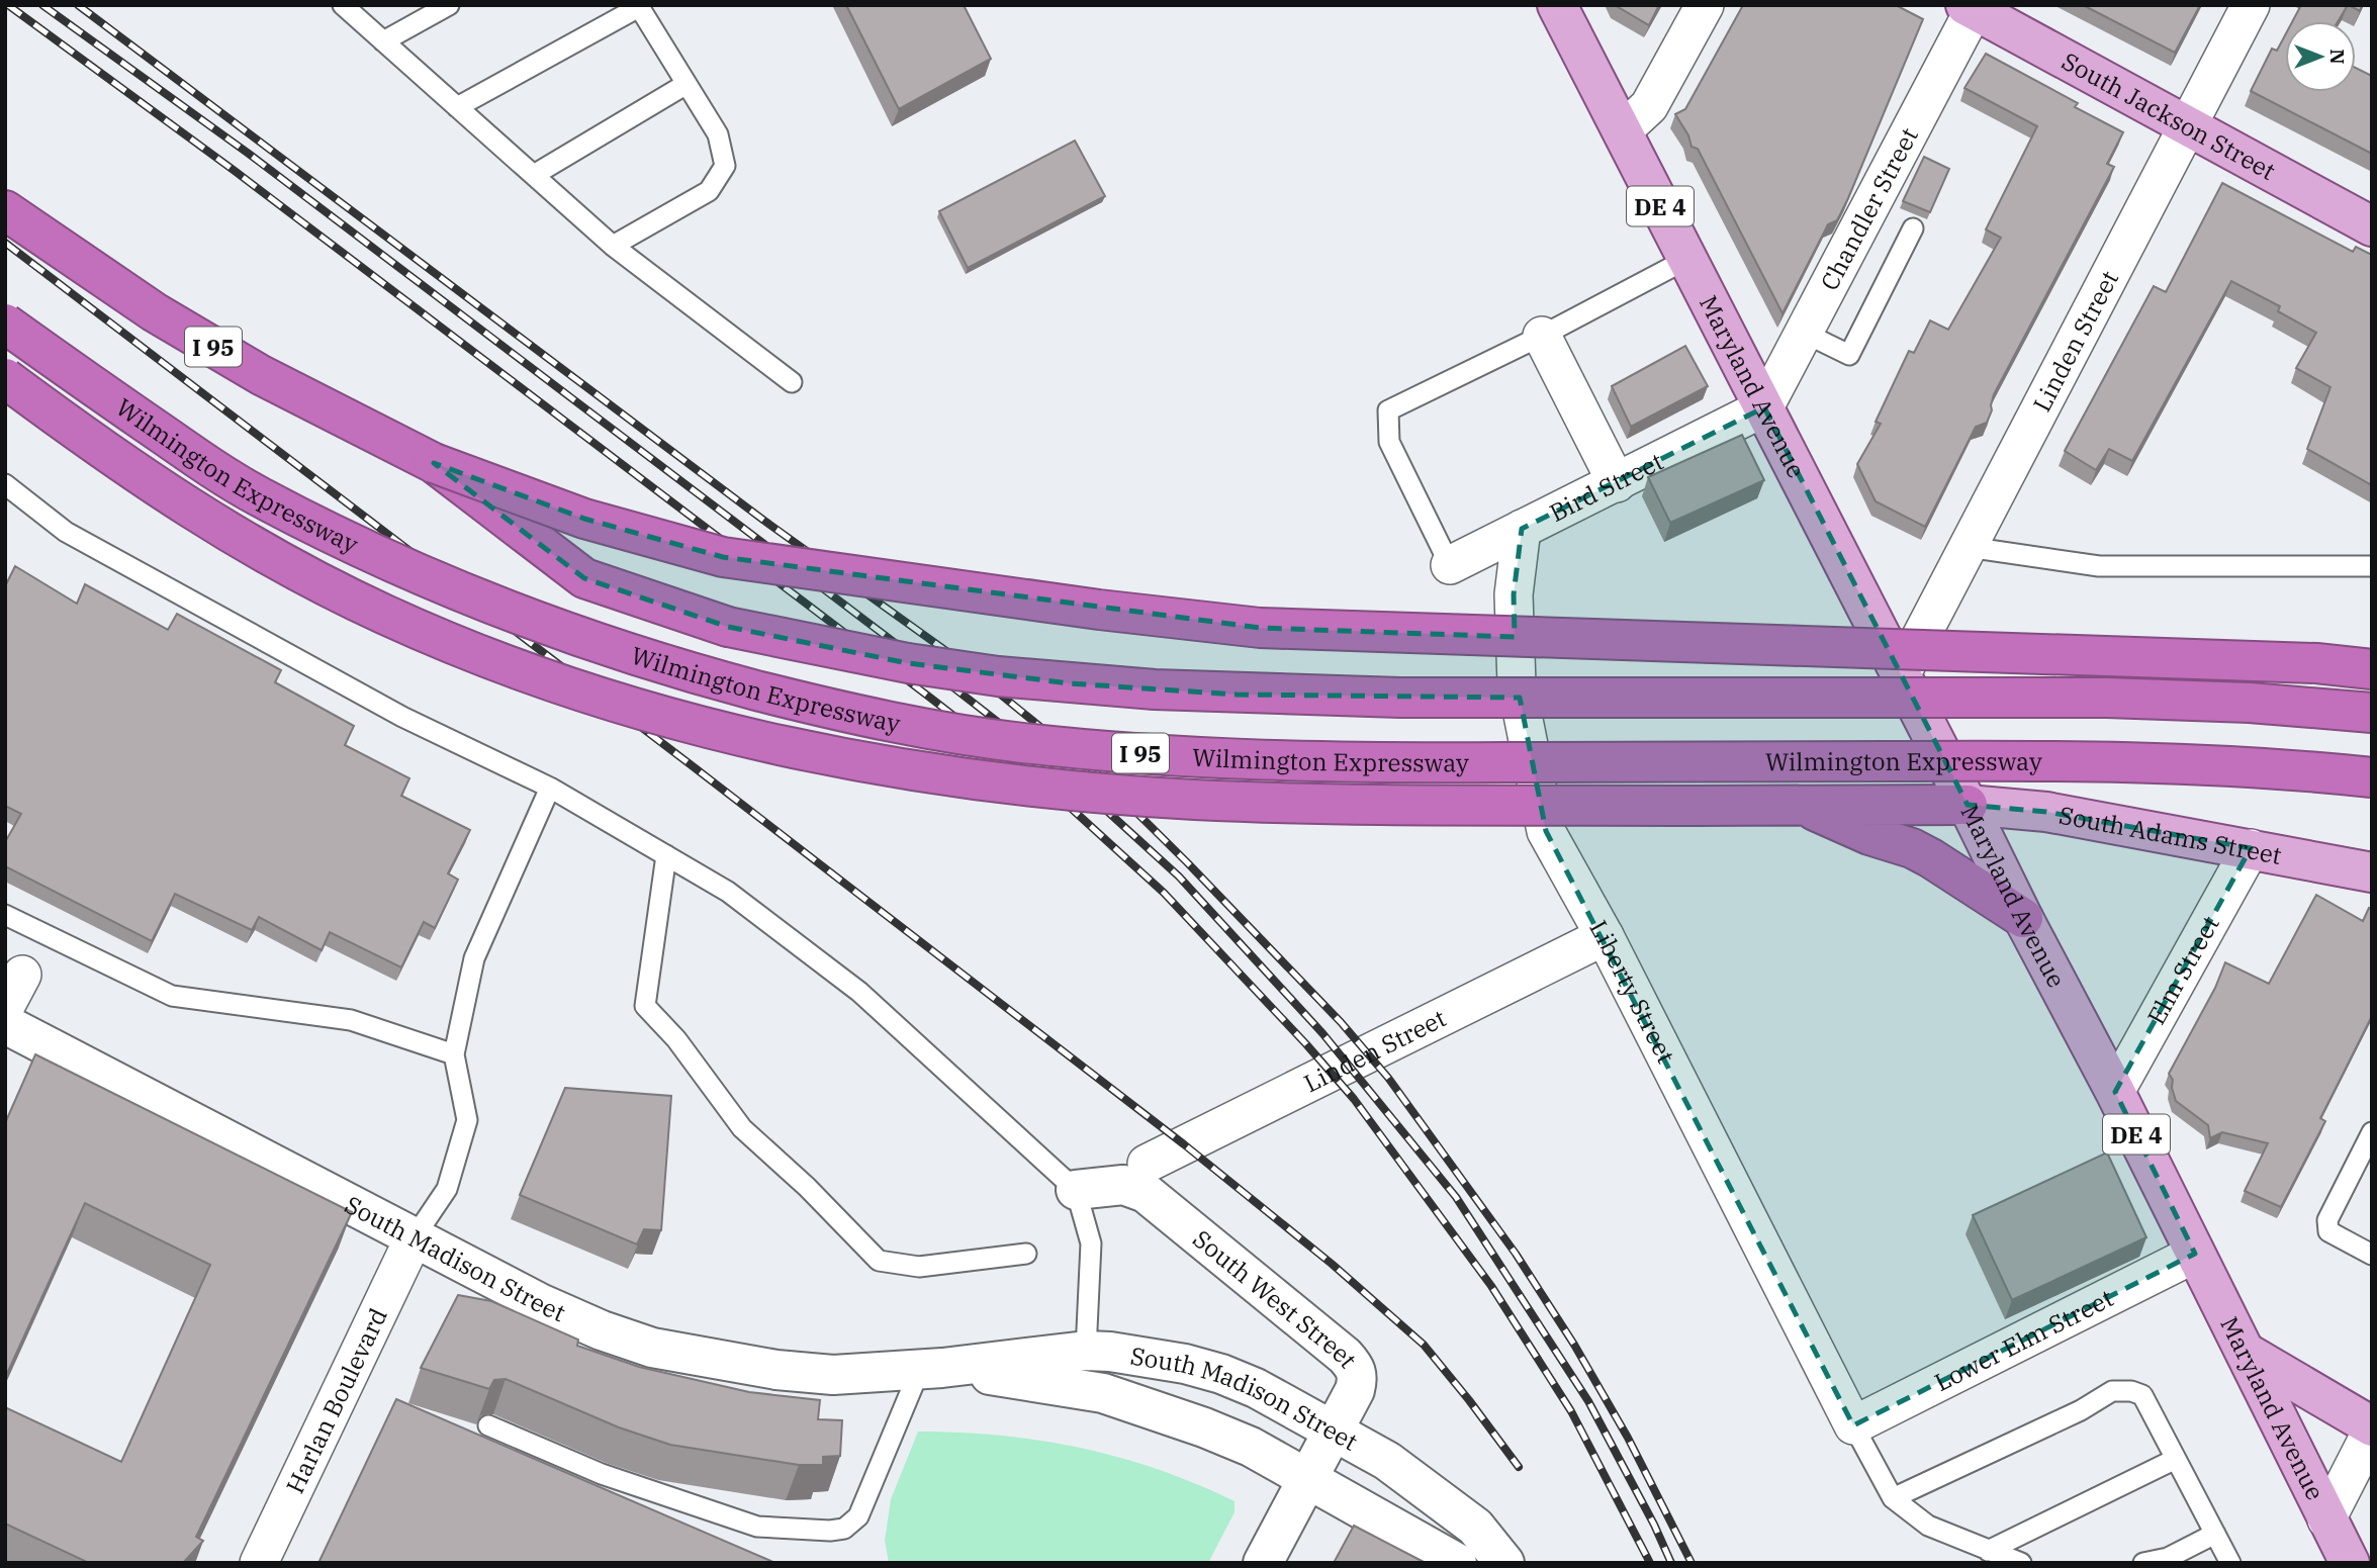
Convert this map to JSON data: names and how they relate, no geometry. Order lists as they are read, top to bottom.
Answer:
{
  "streets": {
    "highway": ["I 95", "Wilmington Expressway"],
    "main road": [
      "South Jackson Street",
      "DE 4",
      "Maryland Avenue",
      "South Adams Street"
    ],
    "street": [
      "Chandler Street",
      "Linden Street",
      "Bird Street",
      "Elm Street",
      "Liberty Street",
      "South Madison Street",
      "South West Street",
      "Lower Elm Street",
      "Harlan Boulevard"
    ]
  },
  "crossings": [
    ["South Jackson Street", "Chandler Street"],
    ["South Jackson Street", "Linden Street"],
    ["Chandler Street", "Maryland Avenue"],
    ["Chandler Street", "Bird Street"],
    ["Linden Street", "Maryland Avenue"],
    ["Linden Street", "Liberty Street"],
    ["Maryland Avenue", "Bird Street"],
    ["Maryland Avenue", "South Adams Street"],
    ["Maryland Avenue", "Elm Street"],
    ["Maryland Avenue", "Lower Elm Street"],
    ["Bird Street", "Liberty Street"],
    ["South Adams Street", "Elm Street"],
    ["Liberty Street", "Lower Elm Street"],
    ["South Madison Street", "South West Street"],
    ["South Madison Street", "Harlan Boulevard"]
  ],
  "north": "right"
}
